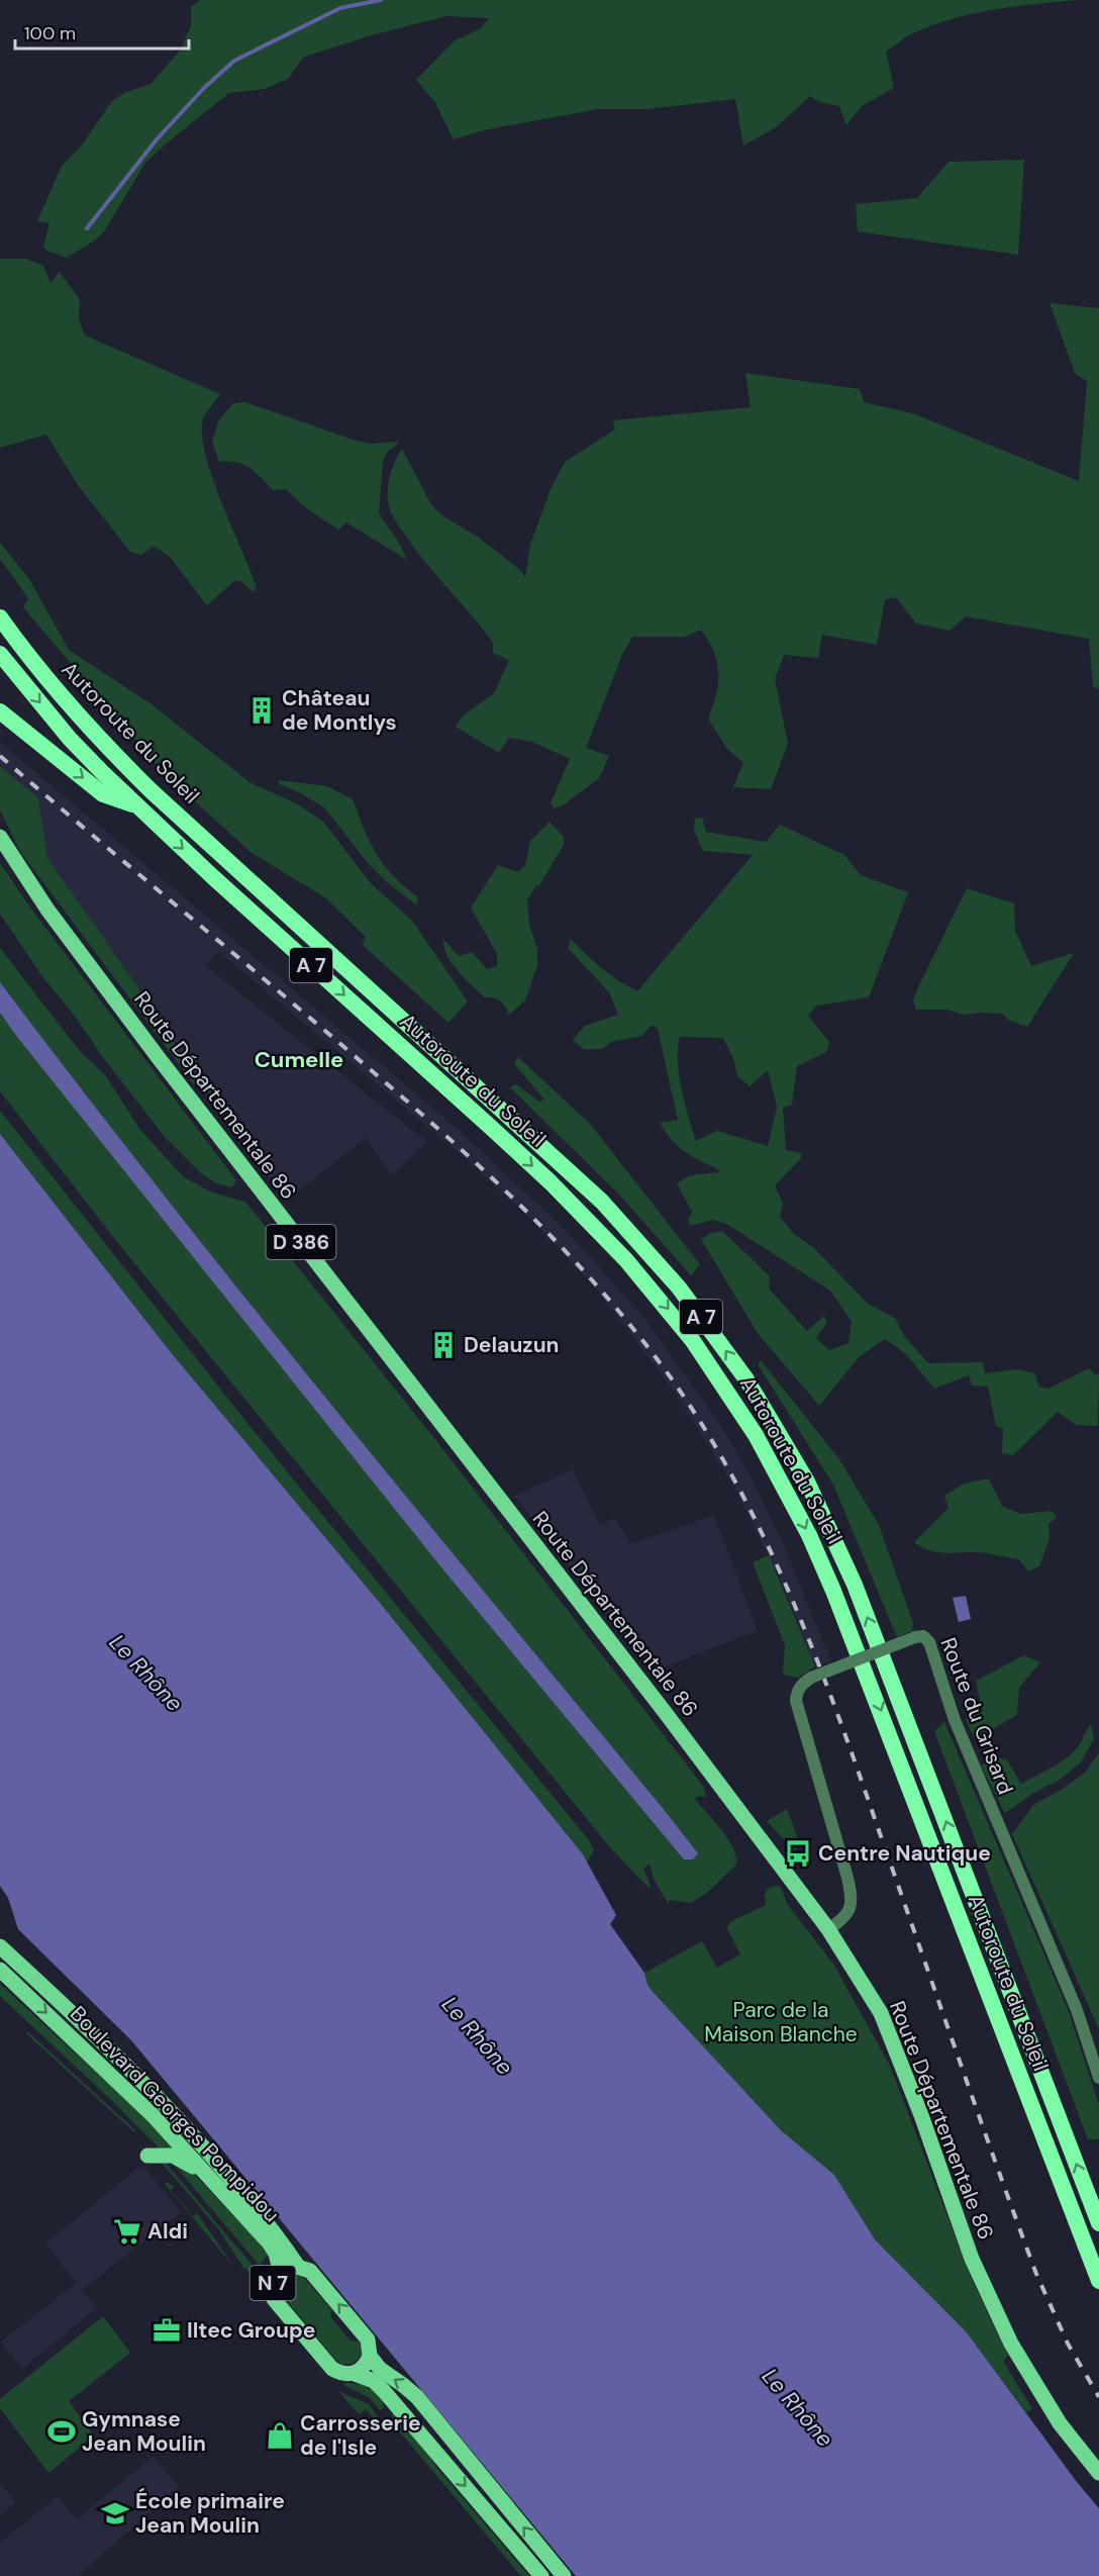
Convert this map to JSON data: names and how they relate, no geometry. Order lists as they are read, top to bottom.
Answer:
{
  "streets": {
    "highway": ["Autoroute du Soleil", "A 7"],
    "main road": [
      "Route Départementale 86",
      "D 386",
      "Boulevard Georges Pompidou",
      "N 7"
    ],
    "street": ["Route du Grisard"]
  },
  "crossings": [
    ["Route Départementale 86", "Route du Grisard"],
    ["Boulevard Georges Pompidou", "N 7"]
  ],
  "districts": ["Cumelle"],
  "water": ["Le Rhône"],
  "parks": ["Parc de la Maison Blanche"],
  "places": {
    "building": ["Château de Montlys", "Delauzun"],
    "bus stop": ["Centre Nautique"],
    "supermarket": ["Aldi"],
    "office": ["Iltec Groupe"],
    "sports": ["Gymnase Jean Moulin"],
    "shop": ["Carrosserie de l'Isle"],
    "school or university": ["École primaire Jean Moulin"]
  },
  "scale_bar": "100 m"
}
